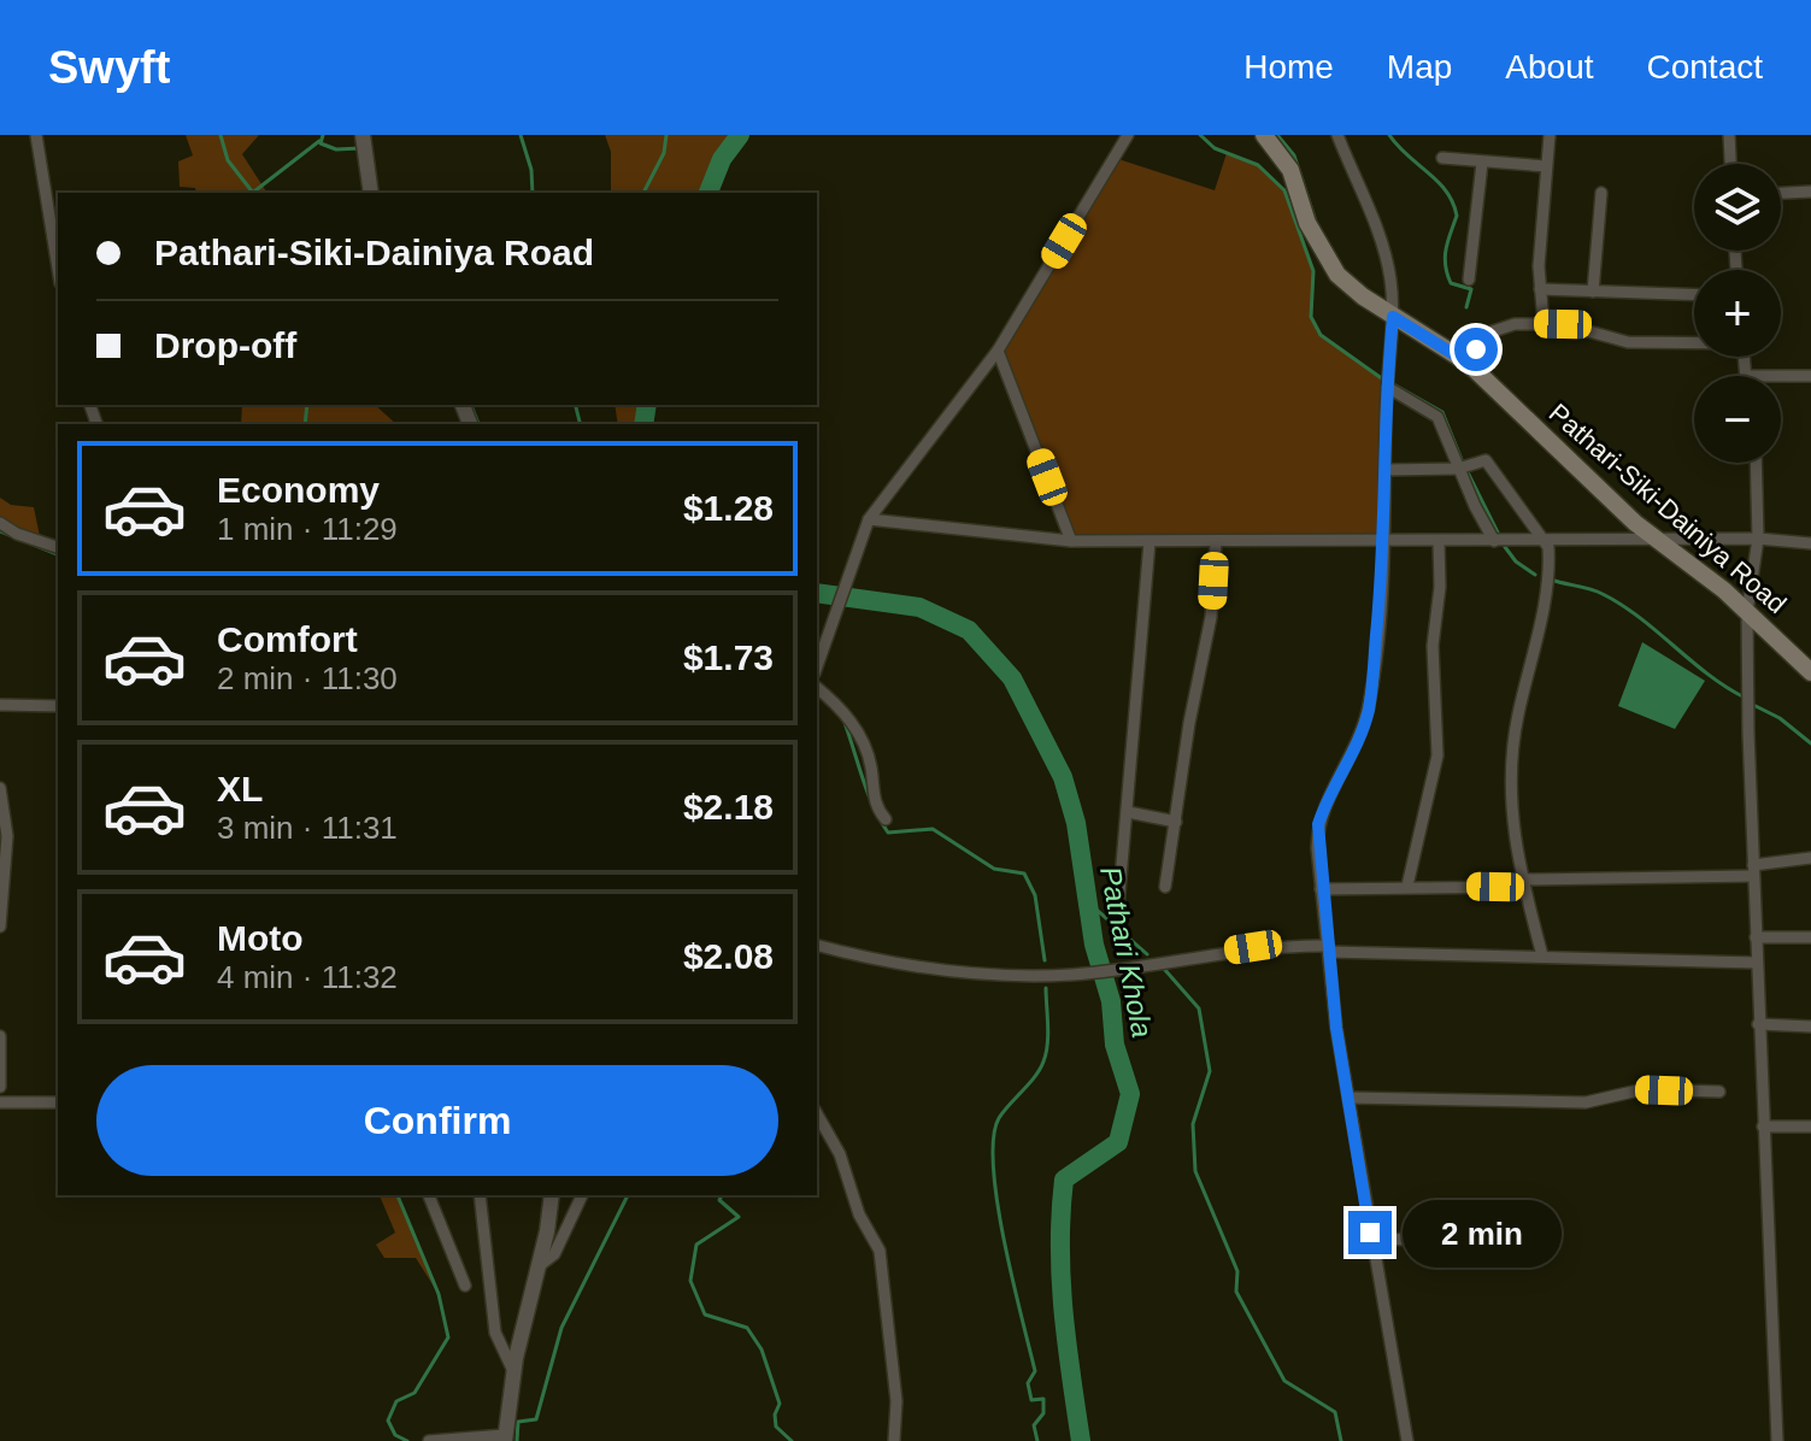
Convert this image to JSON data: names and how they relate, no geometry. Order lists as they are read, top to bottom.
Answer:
{
  "streets": {
    "main road": ["Pathari-Siki-Dainiya Road"]
  },
  "water": ["Pathari Khola"],
  "page": {
    "header": "Swyft",
    "nav": [
      "Home",
      "Map",
      "About",
      "Contact"
    ],
    "map_buttons": ["+", "−"],
    "banner": ["Pathari-Siki-Dainiya Road", "Drop-off"],
    "list": [
      {
        "name": "Economy",
        "note": "1 min · 11:29",
        "value": "$1.28"
      },
      {
        "name": "Comfort",
        "note": "2 min · 11:30",
        "value": "$1.73"
      },
      {
        "name": "XL",
        "note": "3 min · 11:31",
        "value": "$2.18"
      },
      {
        "name": "Moto",
        "note": "4 min · 11:32",
        "value": "$2.08"
      }
    ],
    "buttons": "Confirm",
    "bubble": "2 min"
  }
}
